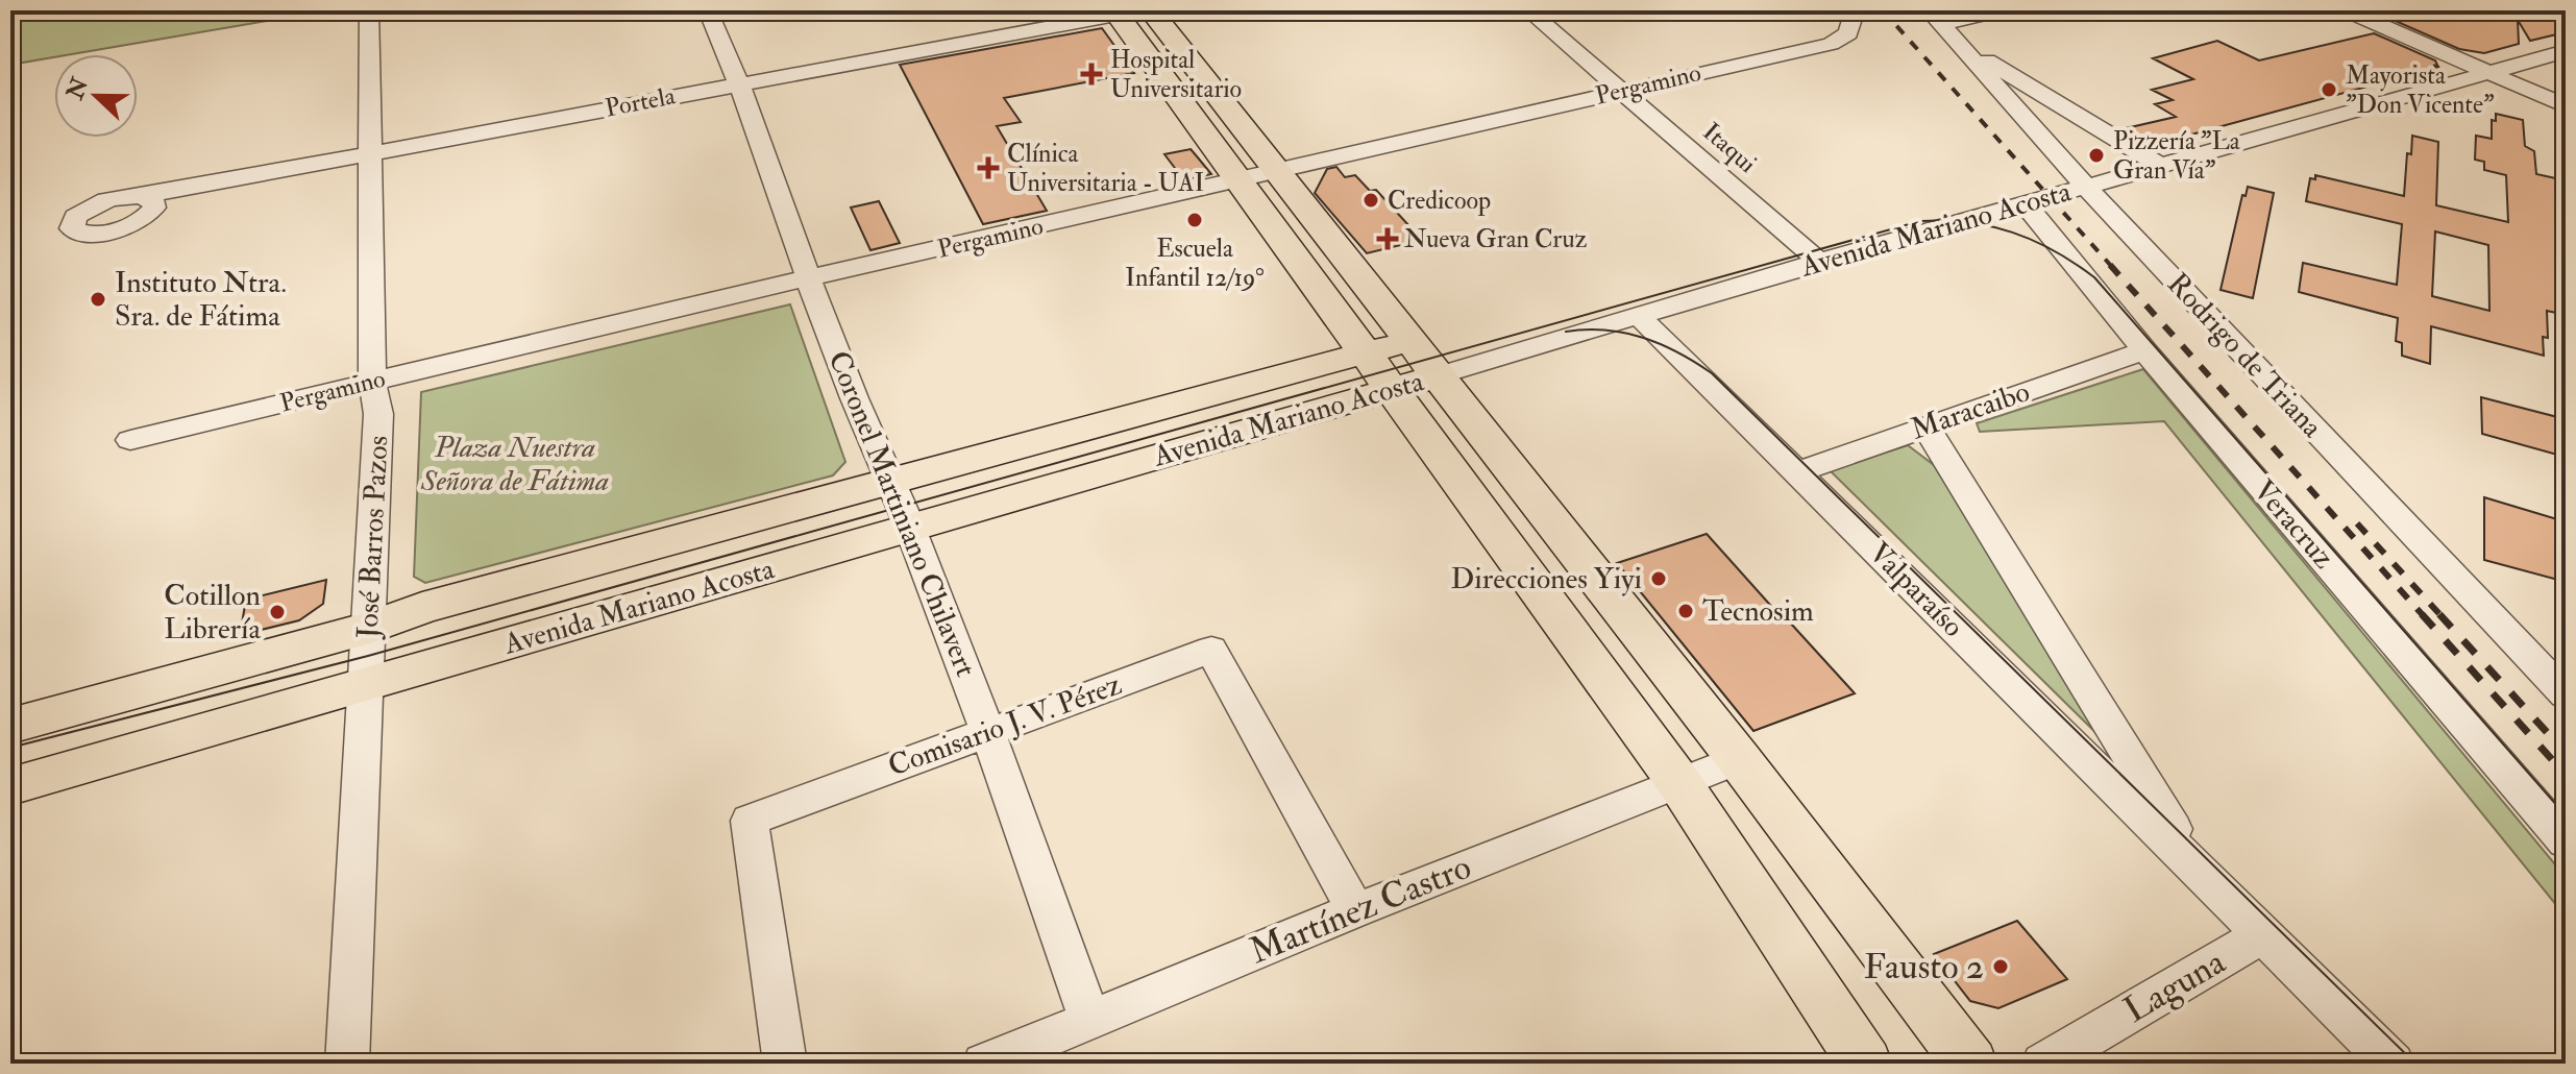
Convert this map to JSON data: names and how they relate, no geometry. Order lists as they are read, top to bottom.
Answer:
{
  "streets": {
    "main road": ["Avenida Mariano Acosta"],
    "street": [
      "Pergamino",
      "Portela",
      "Itaqui",
      "Rodrigo de Triana",
      "Maracaibo",
      "Coronel Martiniano Chilavert",
      "Veracruz",
      "José Barros Pazos",
      "Valparaíso",
      "Comisario J. V. Pérez",
      "Martínez Castro",
      "Laguna"
    ]
  },
  "crossings": [
    ["Pergamino", "Itaqui"],
    ["Pergamino", "Coronel Martiniano Chilavert"],
    ["Pergamino", "José Barros Pazos"],
    ["Portela", "Coronel Martiniano Chilavert"],
    ["Portela", "José Barros Pazos"],
    ["Itaqui", "Avenida Mariano Acosta"],
    ["Avenida Mariano Acosta", "Rodrigo de Triana"],
    ["Avenida Mariano Acosta", "Coronel Martiniano Chilavert"],
    ["Avenida Mariano Acosta", "Veracruz"],
    ["Avenida Mariano Acosta", "José Barros Pazos"],
    ["Avenida Mariano Acosta", "Valparaíso"],
    ["Maracaibo", "Veracruz"],
    ["Maracaibo", "Valparaíso"],
    ["Coronel Martiniano Chilavert", "Comisario J. V. Pérez"],
    ["Coronel Martiniano Chilavert", "Martínez Castro"],
    ["Valparaíso", "Laguna"],
    ["Comisario J. V. Pérez", "Martínez Castro"]
  ],
  "parks": ["Plaza Nuestra Señora de Fátima"],
  "places": {
    "health": ["Hospital Universitario", "Clínica Universitaria - UAI", "Nueva Gran Cruz"],
    "other": [
      "Mayorista \"Don Vicente\"",
      "Pizzería \"La Gran Vía\"",
      "Credicoop",
      "Escuela Infantil 12/19°",
      "Instituto Ntra. Sra. de Fátima",
      "Direcciones Yiyi",
      "Tecnosim",
      "Cotillon Librería",
      "Fausto 2"
    ]
  },
  "north": "left"
}
